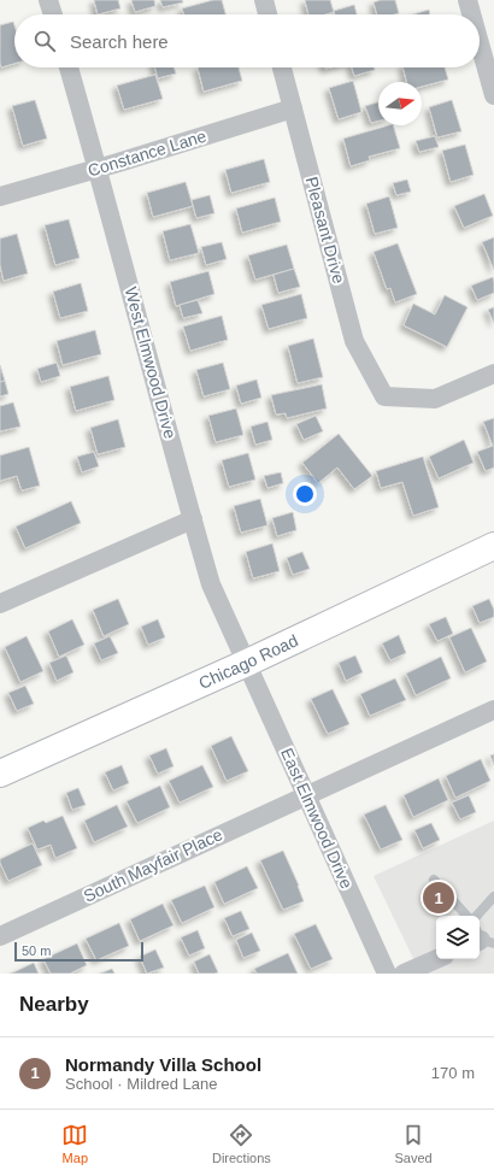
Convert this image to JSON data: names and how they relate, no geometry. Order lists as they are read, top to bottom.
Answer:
{
  "streets": {
    "street": [
      "Constance Lane",
      "Pleasant Drive",
      "West Elmwood Drive",
      "Chicago Road",
      "East Elmwood Drive",
      "South Mayfair Place"
    ]
  },
  "crossings": [
    ["Constance Lane", "Pleasant Drive"],
    ["Constance Lane", "West Elmwood Drive"],
    ["West Elmwood Drive", "Chicago Road"],
    ["West Elmwood Drive", "East Elmwood Drive"],
    ["Chicago Road", "East Elmwood Drive"],
    ["East Elmwood Drive", "South Mayfair Place"]
  ],
  "scale_bar": "50 m",
  "north": "right",
  "page": {
    "search": "Search here",
    "pins": "1",
    "scale": "50 m",
    "heading": "Nearby",
    "list": [
      {
        "mark": "1",
        "name": "Normandy Villa School",
        "note": "School · Mildred Lane",
        "value": "170 m"
      }
    ],
    "nav": ["Map", "Directions", "Saved"]
  }
}
